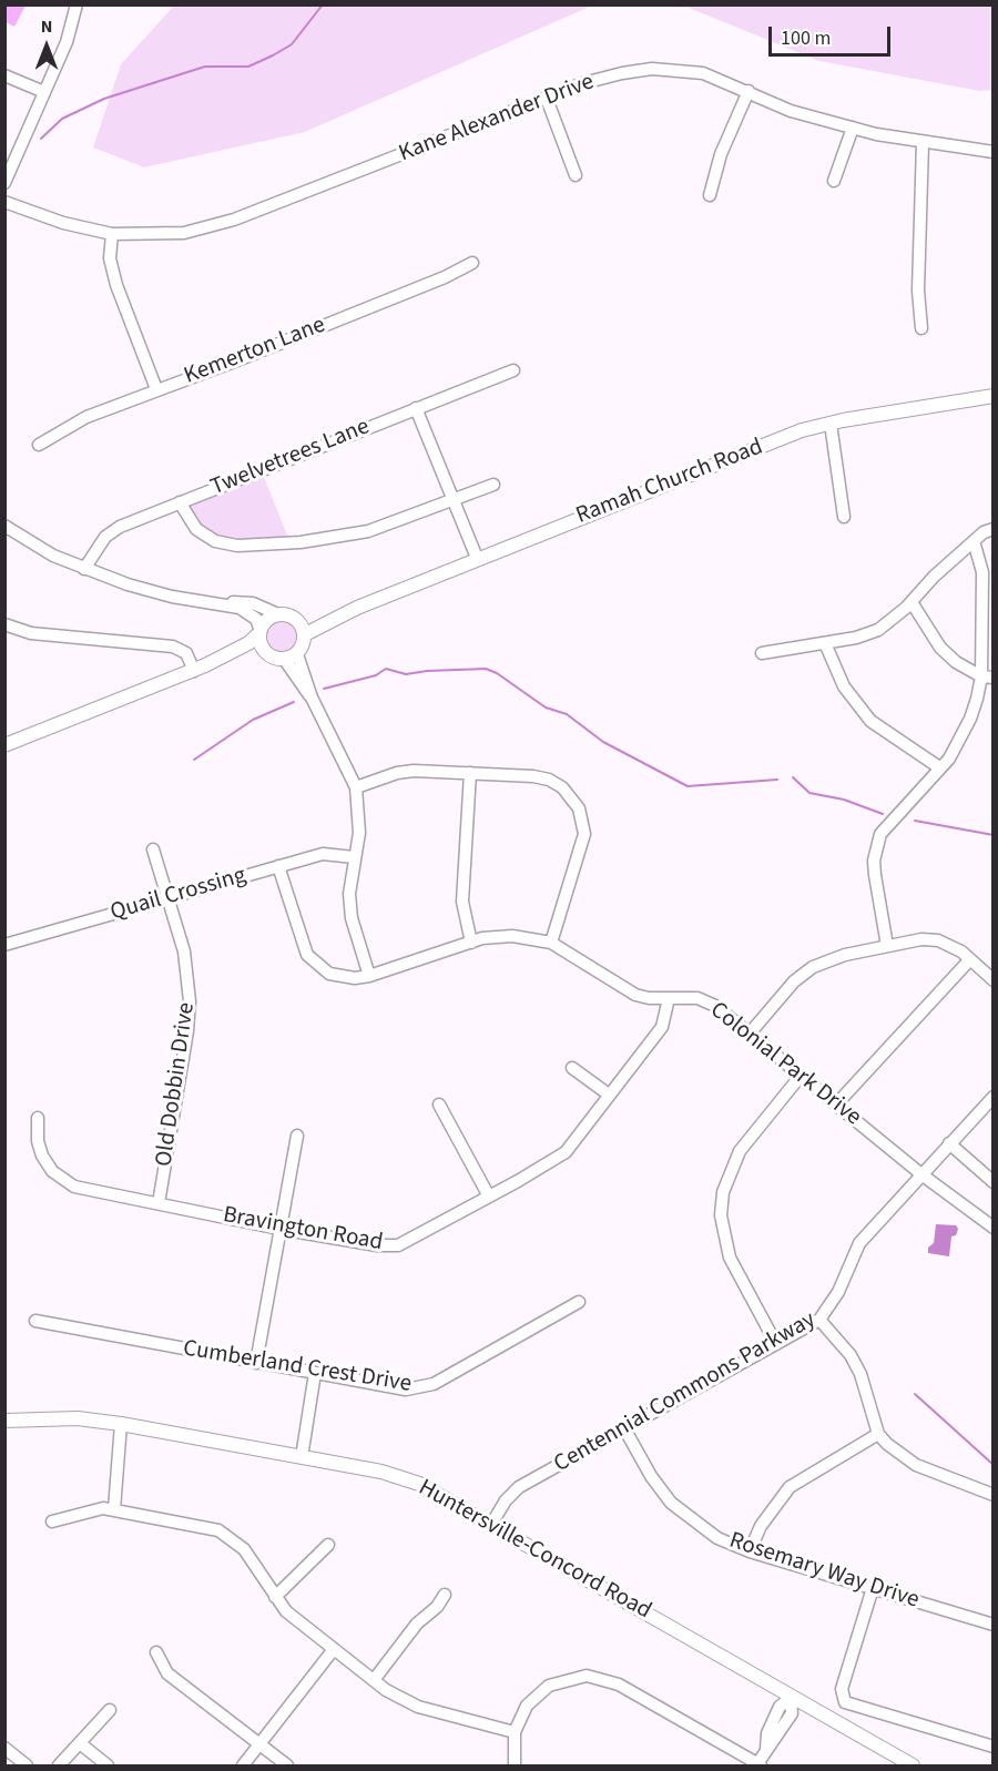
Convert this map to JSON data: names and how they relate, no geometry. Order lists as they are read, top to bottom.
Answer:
{
  "streets": {
    "main road": ["Ramah Church Road", "Huntersville-Concord Road"],
    "street": [
      "Kane Alexander Drive",
      "Kemerton Lane",
      "Twelvetrees Lane",
      "Quail Crossing",
      "Colonial Park Drive",
      "Old Dobbin Drive",
      "Bravington Road",
      "Cumberland Crest Drive",
      "Centennial Commons Parkway",
      "Rosemary Way Drive"
    ]
  },
  "crossings": [
    ["Quail Crossing", "Colonial Park Drive"],
    ["Quail Crossing", "Old Dobbin Drive"],
    ["Colonial Park Drive", "Bravington Road"],
    ["Colonial Park Drive", "Centennial Commons Parkway"],
    ["Old Dobbin Drive", "Bravington Road"],
    ["Centennial Commons Parkway", "Huntersville-Concord Road"],
    ["Centennial Commons Parkway", "Rosemary Way Drive"]
  ],
  "scale_bar": "100 m",
  "north": "top"
}
